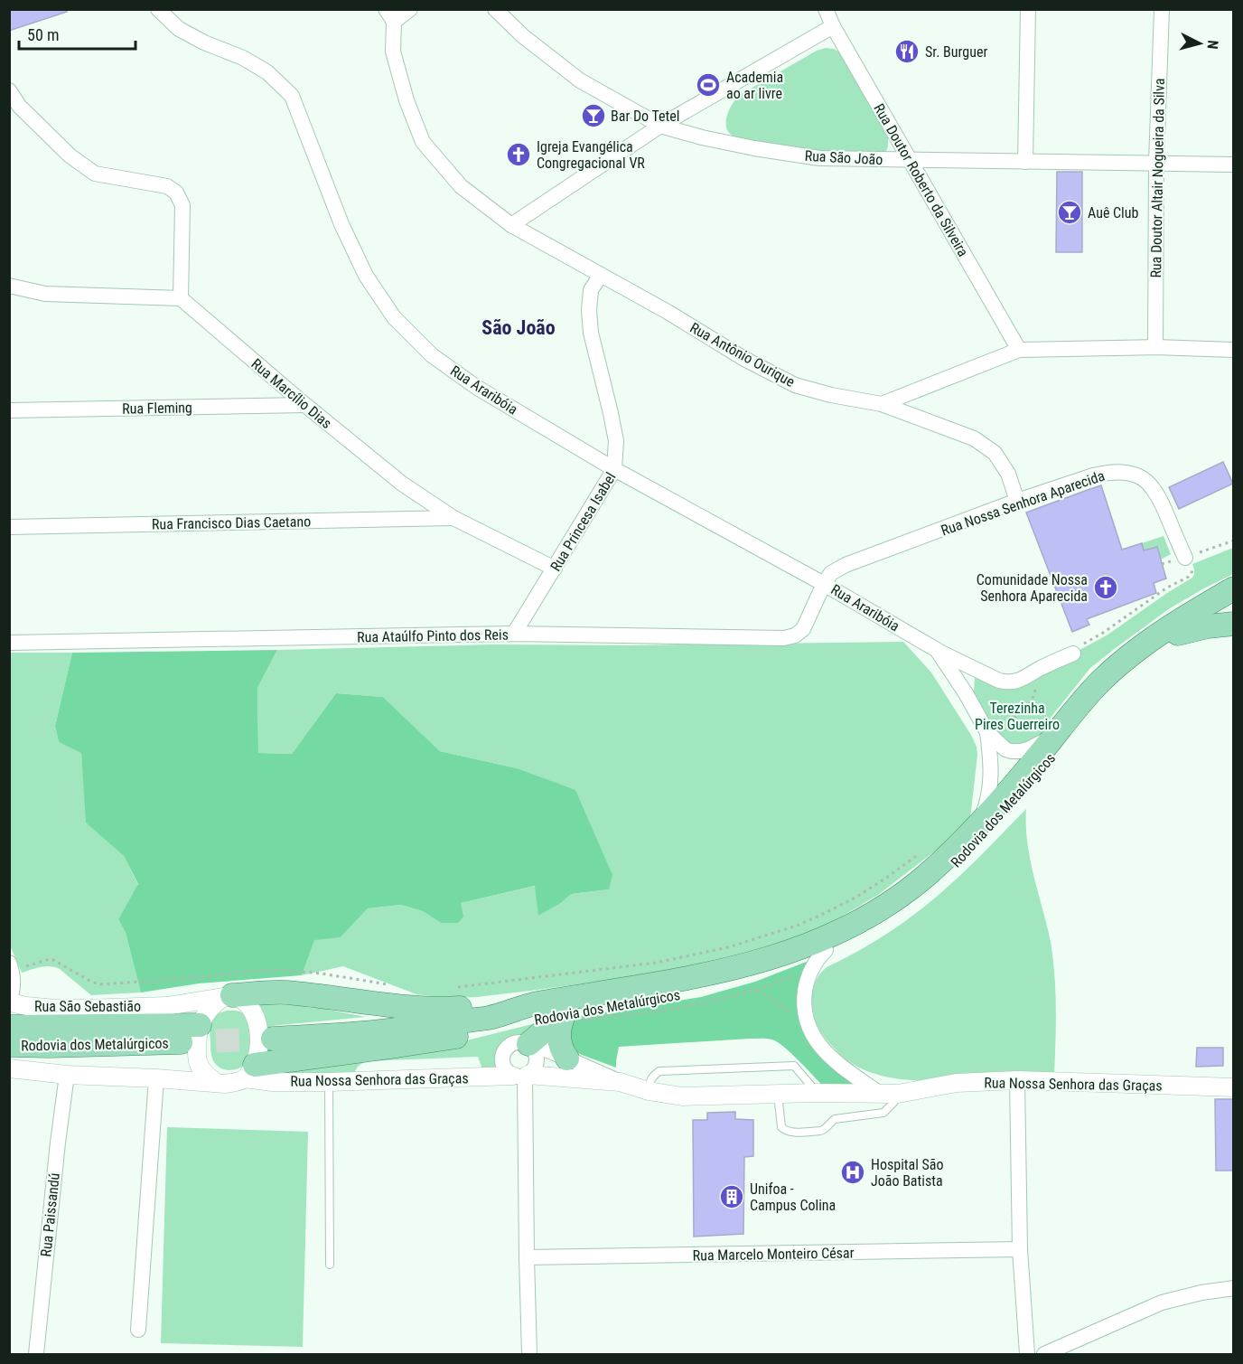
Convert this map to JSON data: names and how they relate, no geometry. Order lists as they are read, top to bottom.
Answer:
{
  "streets": {
    "main road": ["Rodovia dos Metalúrgicos"],
    "street": [
      "Rua São João",
      "Rua Doutor Altair Nogueira da Silva",
      "Rua Doutor Roberto da Silveira",
      "Rua Antônio Ourique",
      "Rua Araribóia",
      "Rua Marcílio Dias",
      "Rua Fleming",
      "Rua Nossa Senhora Aparecida",
      "Rua Princesa Isabel",
      "Rua Francisco Dias Caetano",
      "Rua Ataúlfo Pinto dos Reis",
      "Rua São Sebastião",
      "Rua Nossa Senhora das Graças",
      "Rua Paissandú",
      "Rua Marcelo Monteiro César"
    ]
  },
  "crossings": [
    ["Rua São João", "Rua Doutor Altair Nogueira da Silva"],
    ["Rua São João", "Rua Doutor Roberto da Silveira"],
    ["Rua Antônio Ourique", "Rua Nossa Senhora Aparecida"],
    ["Rua Antônio Ourique", "Rua Princesa Isabel"],
    ["Rua Araribóia", "Rua Nossa Senhora Aparecida"],
    ["Rua Araribóia", "Rua Princesa Isabel"],
    ["Rua Araribóia", "Rua Ataúlfo Pinto dos Reis"],
    ["Rua Marcílio Dias", "Rua Fleming"],
    ["Rua Marcílio Dias", "Rua Princesa Isabel"],
    ["Rua Marcílio Dias", "Rua Francisco Dias Caetano"],
    ["Rua Nossa Senhora Aparecida", "Rua Ataúlfo Pinto dos Reis"],
    ["Rua Princesa Isabel", "Rua Ataúlfo Pinto dos Reis"],
    ["Rua São Sebastião", "Rua Nossa Senhora das Graças"]
  ],
  "districts": ["São João"],
  "parks": ["Terezinha Pires Guerreiro"],
  "places": {
    "restaurant": ["Sr. Burguer"],
    "sports": ["Academia ao ar livre"],
    "bar": ["Bar Do Tetel", "Auê Club"],
    "church": ["Igreja Evangélica Congregacional VR", "Comunidade Nossa Senhora Aparecida"],
    "hospital": ["Hospital São João Batista"],
    "building": ["Unifoa - Campus Colina"]
  },
  "scale_bar": "50 m",
  "north": "right"
}
